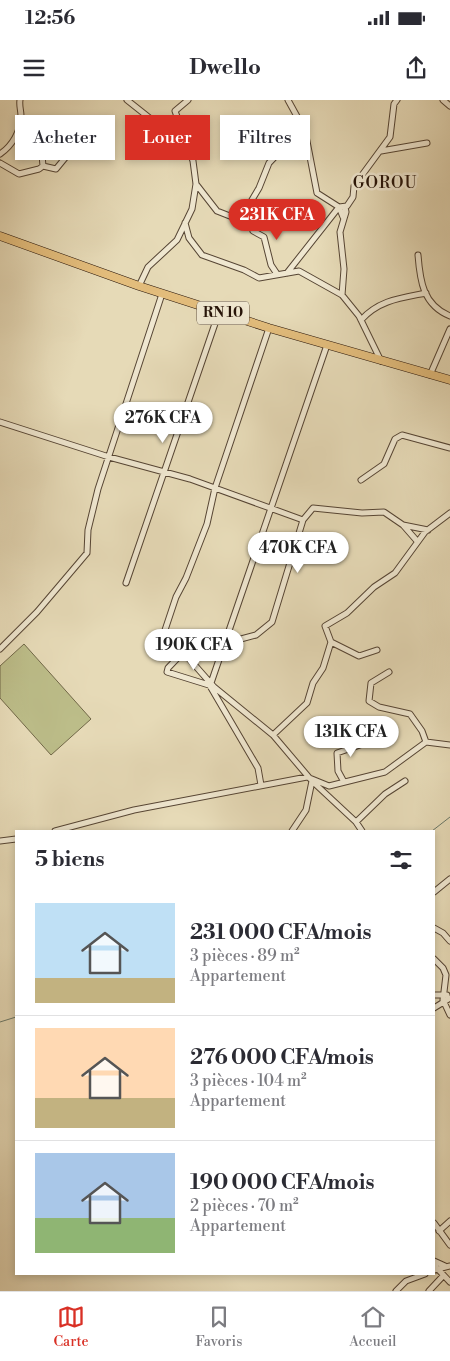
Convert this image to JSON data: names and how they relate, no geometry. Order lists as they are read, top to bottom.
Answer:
{
  "streets": {
    "main road": ["RN 10"]
  },
  "districts": ["GOROU"],
  "page": {
    "status": "12:56",
    "header": "Dwello",
    "chip": ["Acheter", "Louer", "Filtres"],
    "price": [
      "231K CFA",
      "276K CFA",
      "470K CFA",
      "190K CFA",
      "131K CFA"
    ],
    "heading": "5 biens",
    "list": [
      {
        "name": "231 000 CFA/mois",
        "note": "3 pièces · 89 m² · Appartement"
      },
      {
        "name": "276 000 CFA/mois",
        "note": "3 pièces · 104 m² · Appartement"
      },
      {
        "name": "190 000 CFA/mois",
        "note": "2 pièces · 70 m² · Appartement"
      }
    ],
    "tabs": ["Carte", "Favoris", "Accueil"]
  }
}
